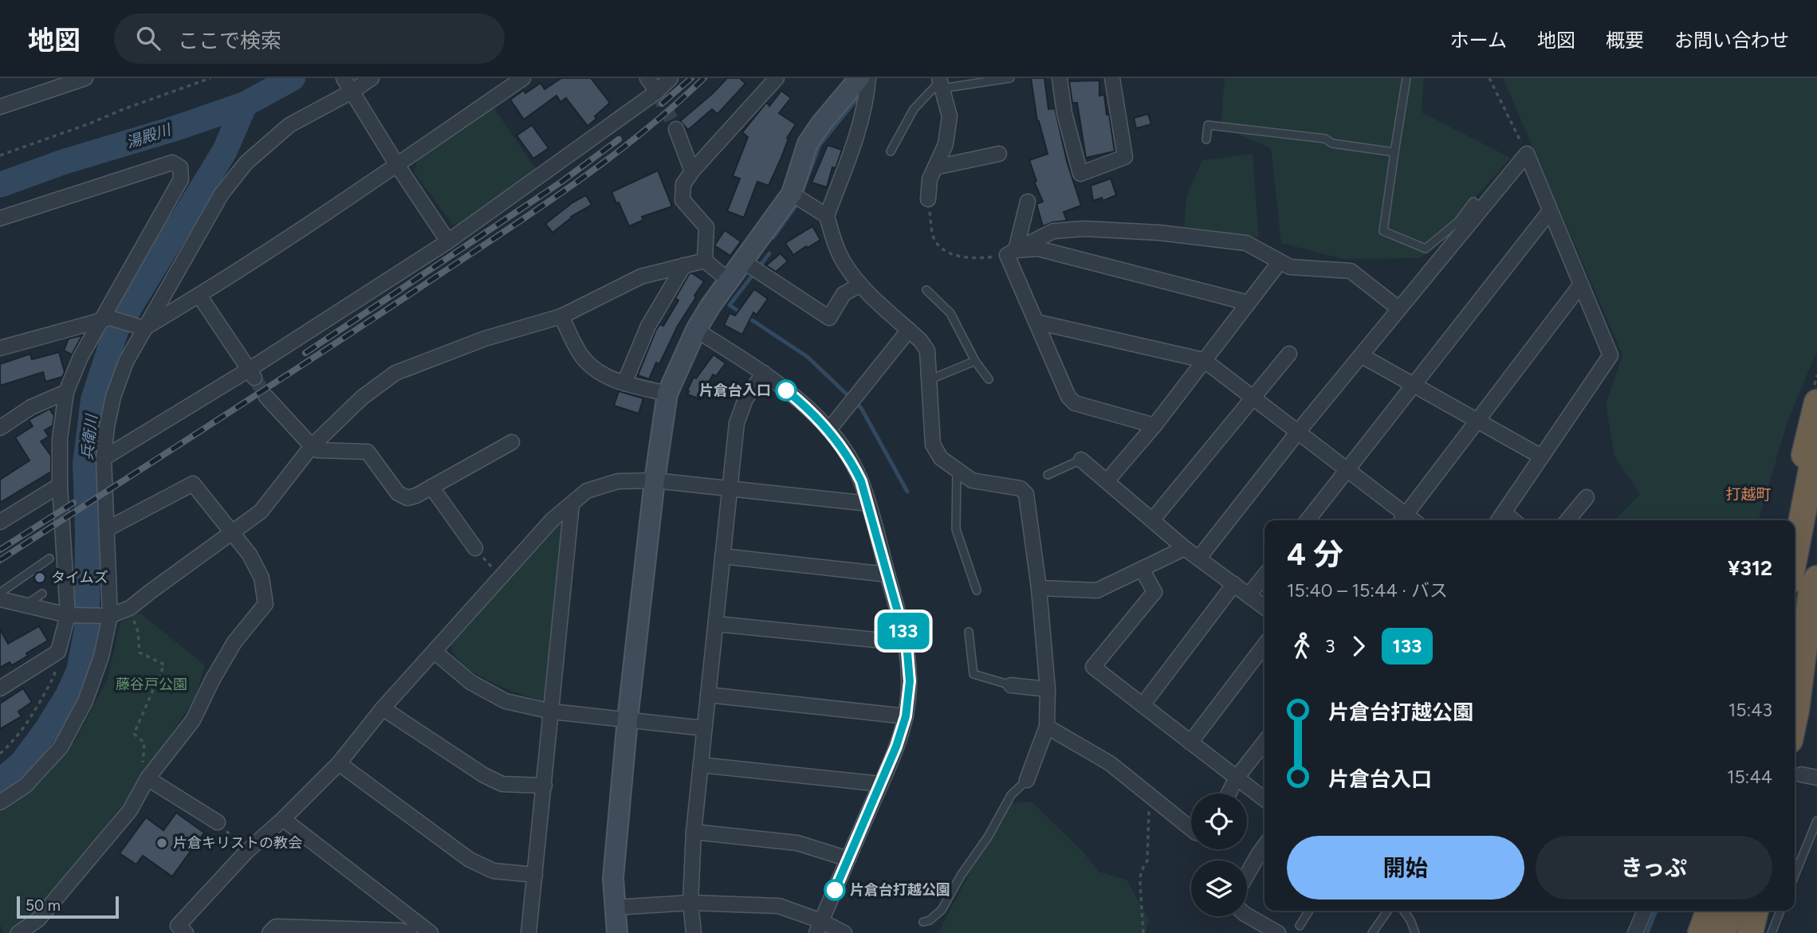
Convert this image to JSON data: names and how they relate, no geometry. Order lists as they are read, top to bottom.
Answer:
{
  "districts": ["打越町"],
  "water": ["湯殿川", "兵衛川"],
  "parks": ["藤谷戸公園"],
  "places": [
    "片倉台入口",
    "タイムズ",
    "片倉キリストの教会",
    "片倉台打越公園"
  ],
  "lines": ["bus line 133"],
  "scale_bar": "50 m",
  "page": {
    "header": "地図",
    "search": "ここで検索",
    "nav": [
      "ホーム",
      "地図",
      "概要",
      "お問い合わせ"
    ],
    "on_map": "133",
    "heading": ["4 分", "15:40 – 15:44 · バス", "¥312"],
    "legs": ["3", "133"],
    "list": [
      {
        "name": "片倉台打越公園",
        "value": "15:43"
      },
      {
        "name": "片倉台入口",
        "value": "15:44"
      }
    ],
    "buttons": ["開始", "きっぷ"],
    "scale": "50 m"
  }
}
